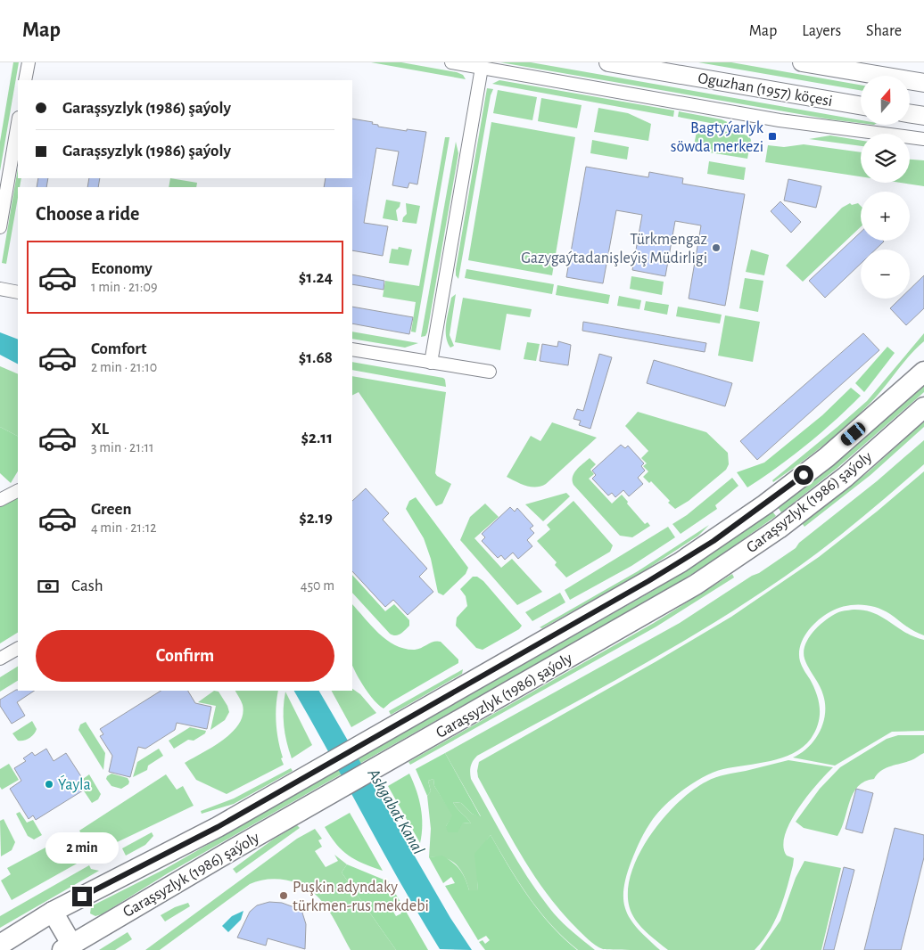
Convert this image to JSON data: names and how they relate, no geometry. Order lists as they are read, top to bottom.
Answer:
{
  "streets": {
    "main road": ["Oguzhan (1957) köçesi", "Garaşsyzlyk (1986) şaýoly"]
  },
  "water": ["Ashgabat Kanal"],
  "places": {
    "transit": ["Bagtyýarlyk söwda merkezi"],
    "other": ["Türkmengaz Gazygaýtadanişleýiş Müdirligi", "Ýayla", "Puşkin adyndaky türkmen-rus mekdebi"]
  },
  "north": "top",
  "page": {
    "header": "Map",
    "nav": ["Map", "Layers", "Share"],
    "map_buttons": ["+", "−"],
    "banner": ["Garaşsyzlyk (1986) şaýoly", "Garaşsyzlyk (1986) şaýoly"],
    "heading": "Choose a ride",
    "list": [
      {
        "name": "Economy",
        "note": "1 min · 21:09",
        "value": "$1.24"
      },
      {
        "name": "Comfort",
        "note": "2 min · 21:10",
        "value": "$1.68"
      },
      {
        "name": "XL",
        "note": "3 min · 21:11",
        "value": "$2.11"
      },
      {
        "name": "Green",
        "note": "4 min · 21:12",
        "value": "$2.19"
      }
    ],
    "pay": ["Cash", "450 m"],
    "buttons": "Confirm",
    "bubble": "2 min"
  }
}
